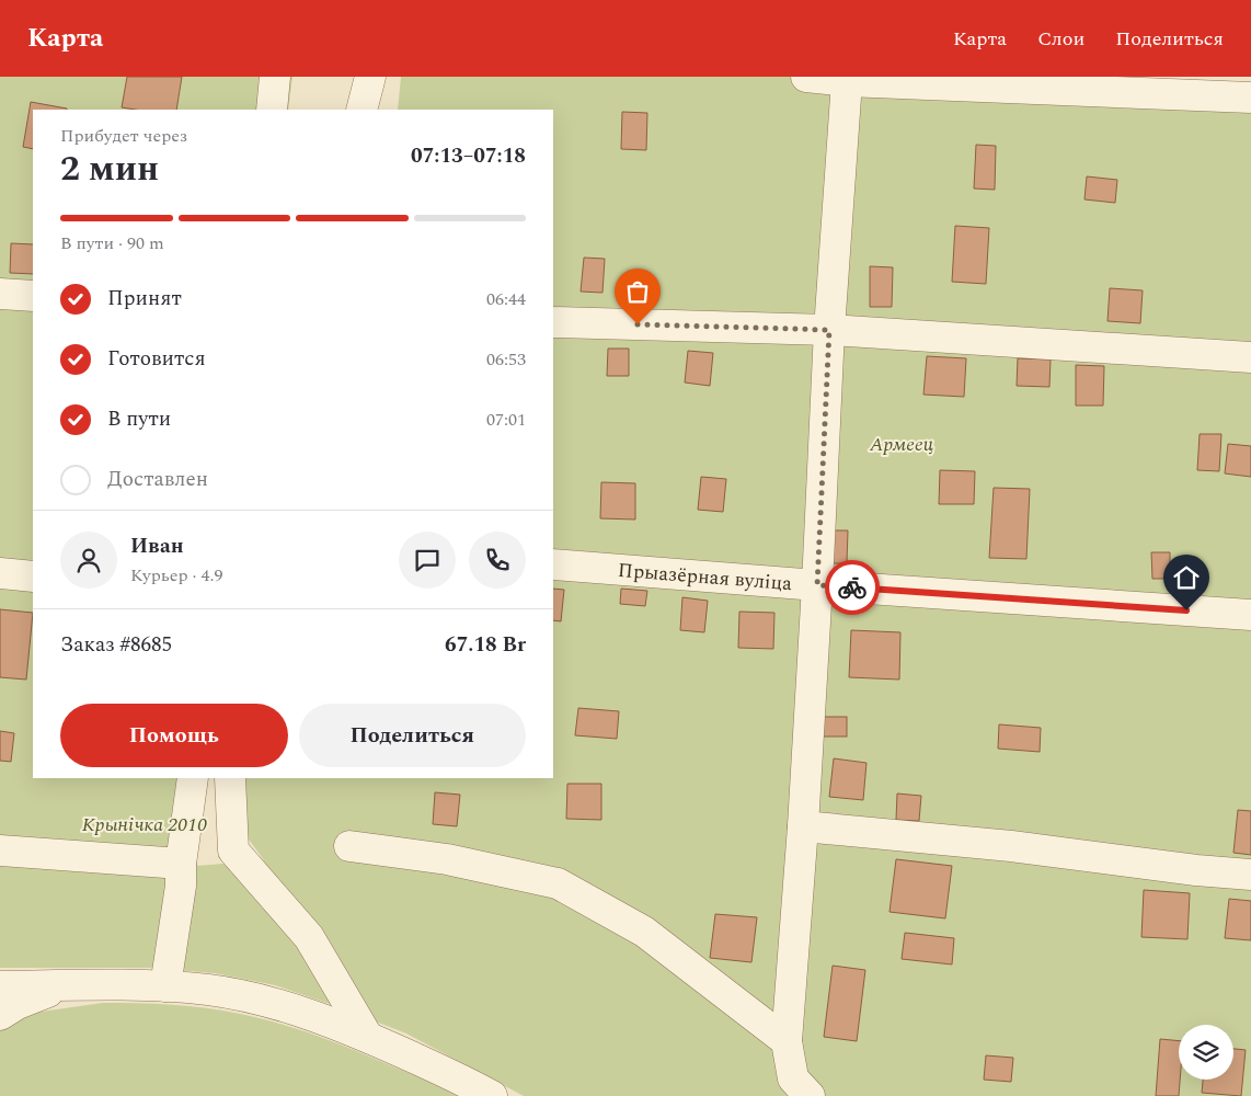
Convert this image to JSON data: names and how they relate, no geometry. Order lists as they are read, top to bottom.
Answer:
{
  "streets": {
    "street": ["Прыазёрная вуліца"]
  },
  "parks": ["Армеец", "Крынічка 2010"],
  "page": {
    "header": "Карта",
    "nav": ["Карта", "Слои", "Поделиться"],
    "heading": ["2 мин", "Прибудет через", "07:13–07:18"],
    "panel": [
      "Иван",
      "Курьер · 4.9",
      "Заказ #8685",
      "67.18 Br"
    ],
    "bar": "В пути · 90 m",
    "list": [
      ["Принят", "06:44"],
      ["Готовится", "06:53"],
      ["В пути", "07:01"],
      "Доставлен"
    ],
    "buttons": ["Помощь", "Поделиться"]
  }
}
